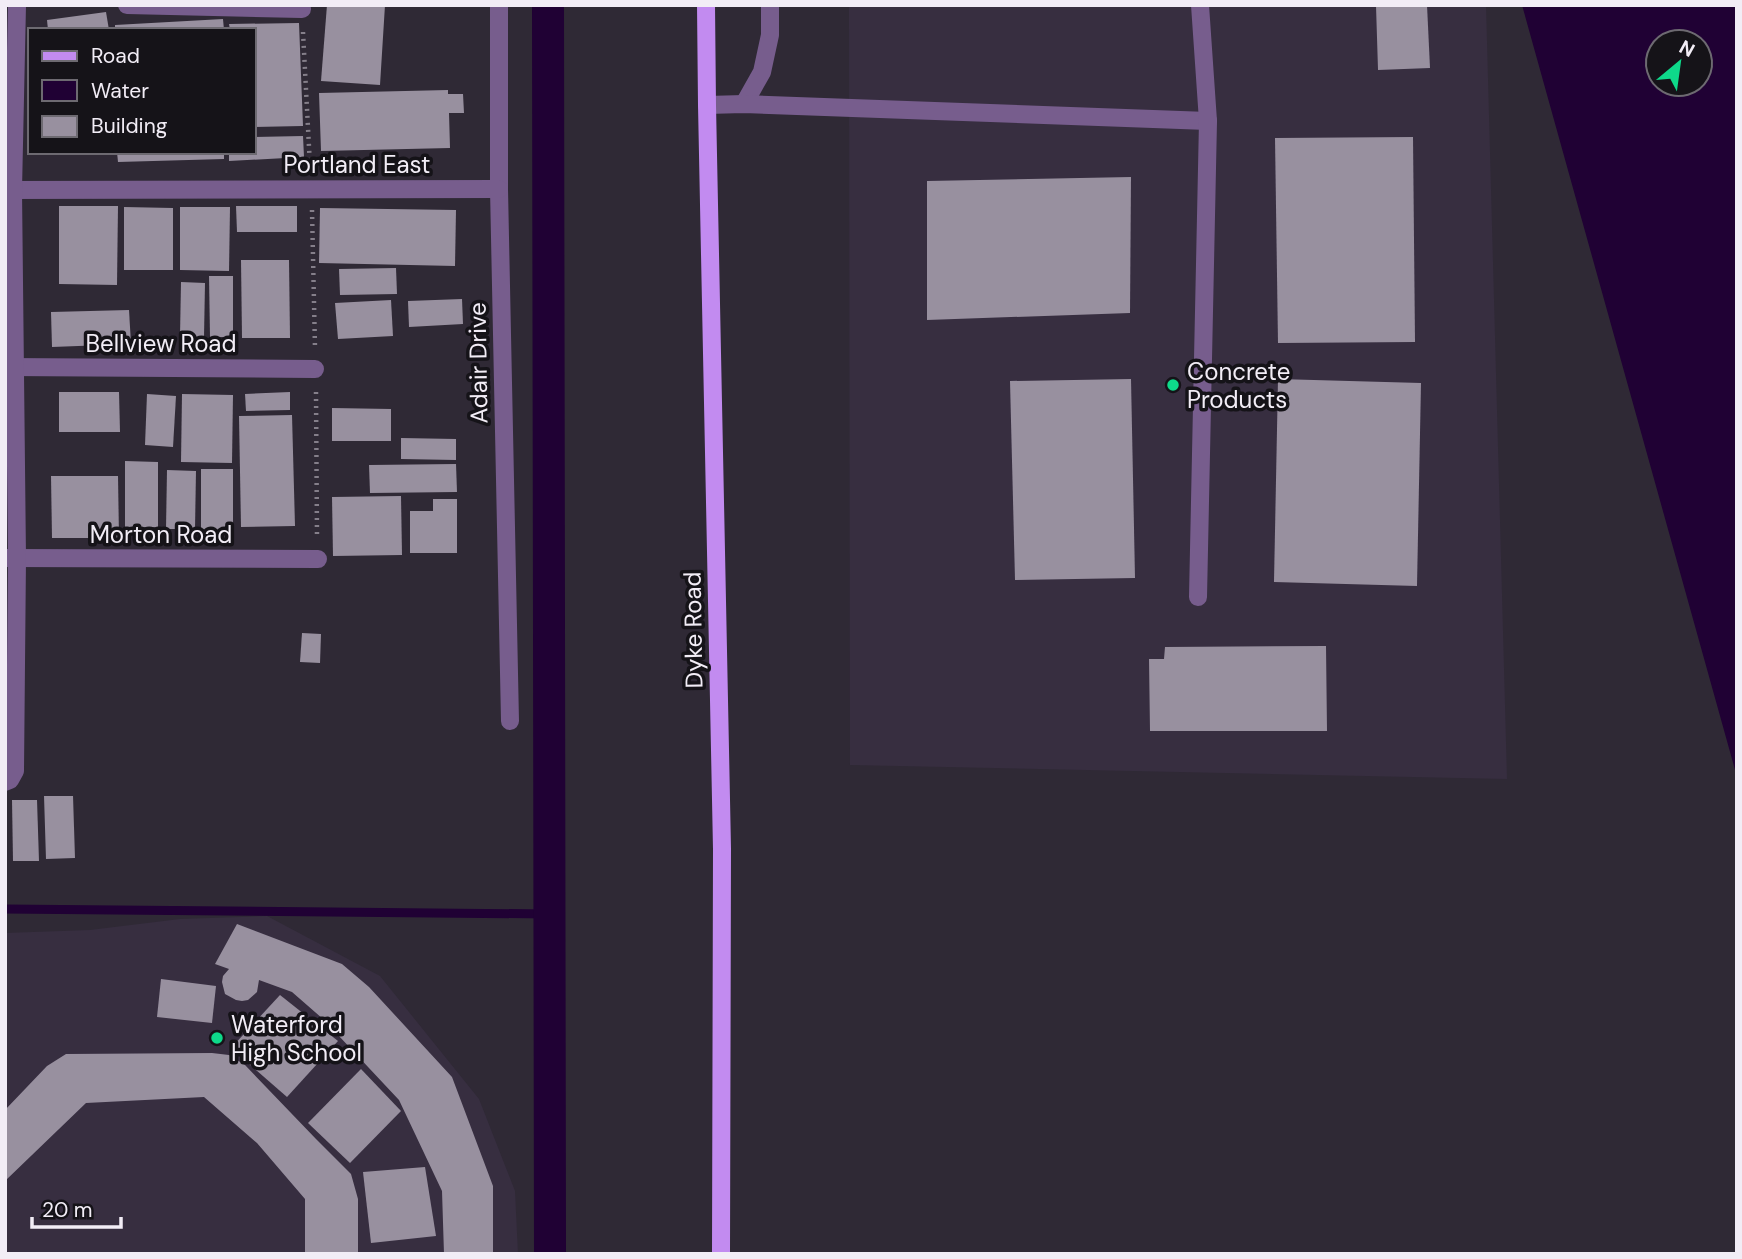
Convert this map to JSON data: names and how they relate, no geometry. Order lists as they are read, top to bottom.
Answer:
{
  "streets": {
    "main road": ["Dyke Road"],
    "street": [
      "Portland East",
      "Bellview Road",
      "Adair Drive",
      "Morton Road"
    ]
  },
  "crossings": [
    ["Portland East", "Adair Drive"]
  ],
  "places": ["Concrete Products", "Waterford High School"],
  "legend": ["Road", "Water", "Building"],
  "scale_bar": "20 m",
  "north": "top right"
}
